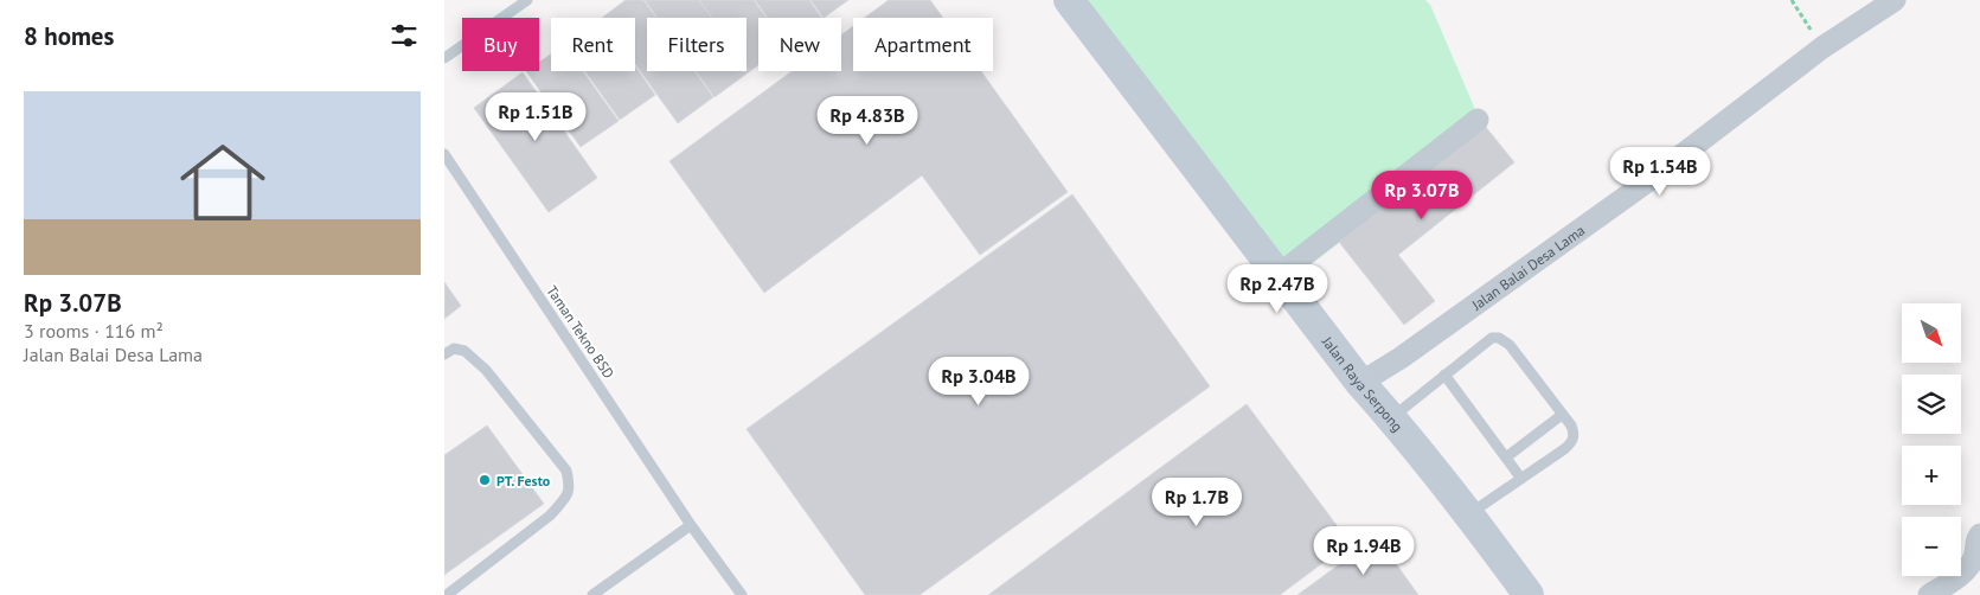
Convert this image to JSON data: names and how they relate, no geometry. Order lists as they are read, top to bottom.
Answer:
{
  "streets": {
    "main road": ["Jalan Raya Serpong"],
    "street": ["Jalan Balai Desa Lama"],
    "lane": ["Taman Tekno BSD"]
  },
  "crossings": [
    ["Jalan Balai Desa Lama", "Jalan Raya Serpong"]
  ],
  "places": ["PT. Festo"],
  "north": "bottom right",
  "page": {
    "heading": "8 homes",
    "chip": [
      "Buy",
      "Rent",
      "Filters",
      "New",
      "Apartment"
    ],
    "list": [
      {
        "name": "Rp 3.07B",
        "note": "3 rooms · 116 m² · Jalan Balai Desa Lama"
      }
    ],
    "price": [
      "Rp 1.51B",
      "Rp 4.83B",
      "Rp 1.54B",
      "Rp 3.07B",
      "Rp 2.47B",
      "Rp 3.04B",
      "Rp 1.7B",
      "Rp 1.94B"
    ],
    "map_buttons": ["+", "−"]
  }
}
